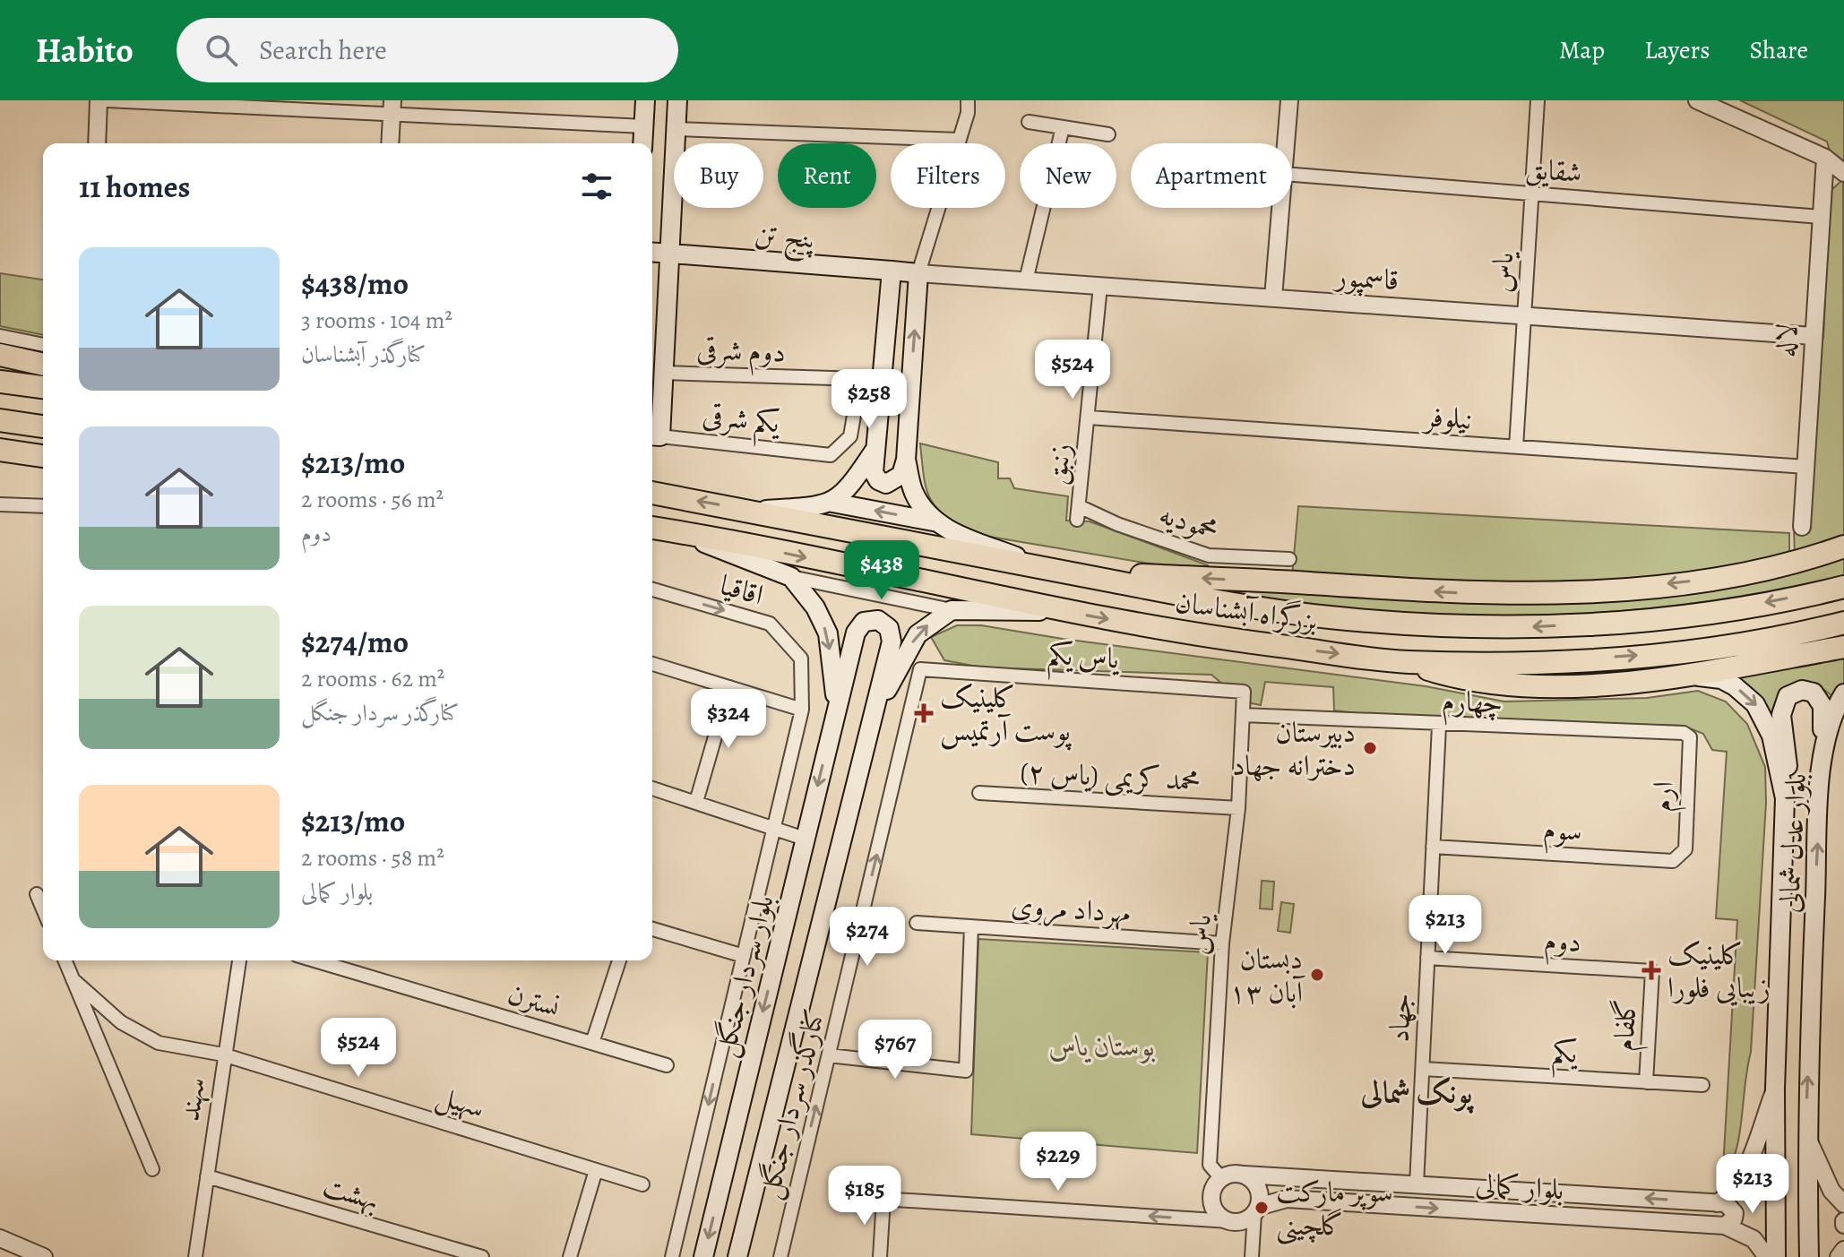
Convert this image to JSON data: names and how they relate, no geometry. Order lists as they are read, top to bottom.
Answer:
{
  "streets": {
    "highway": ["بزرگراه آبشناسان"],
    "main road": ["پنج تن", "بلوار عدل شمالی", "بلوار سردار جنگل"],
    "street": [
      "شقایق",
      "یاس",
      "قاسمپور",
      "لاله",
      "دوم شرقی",
      "نیلوفر",
      "یکم شرقی",
      "زنبق",
      "محمودیه",
      "اقاقیا",
      "یاس یکم",
      "چهارم",
      "محمد کریمی (یاس ۲)",
      "ارم",
      "سوم",
      "مهرداد مروی",
      "دوم",
      "نسترن",
      "جهاد",
      "گلفام",
      "یکم",
      "سهند",
      "سهیل",
      "کنارگذر سردار جنگل",
      "بلوار کمالی",
      "بهشت"
    ]
  },
  "crossings": [
    ["شقایق", "یاس"],
    ["شقایق", "لاله"],
    ["پنج تن", "قاسمپور"],
    ["یاس", "قاسمپور"],
    ["یاس", "نیلوفر"],
    ["یاس", "یاس یکم"],
    ["یاس", "چهارم"],
    ["یاس", "محمد کریمی (یاس ۲)"],
    ["یاس", "مهرداد مروی"],
    ["یاس", "بلوار کمالی"],
    ["قاسمپور", "لاله"],
    ["قاسمپور", "زنبق"],
    ["لاله", "نیلوفر"],
    ["دوم شرقی", "یکم شرقی"],
    ["نیلوفر", "زنبق"],
    ["زنبق", "محمودیه"],
    ["یاس یکم", "کنارگذر سردار جنگل"],
    ["چهارم", "ارم"],
    ["چهارم", "جهاد"],
    ["ارم", "سوم"],
    ["سوم", "جهاد"],
    ["دوم", "جهاد"],
    ["دوم", "گلفام"],
    ["جهاد", "یکم"],
    ["جهاد", "بلوار کمالی"],
    ["گلفام", "یکم"],
    ["سهند", "سهیل"],
    ["سهند", "بهشت"]
  ],
  "districts": ["پونک شمالی"],
  "parks": ["بوستان یاس"],
  "places": {
    "health": ["کلینیک پوست آرتمیس", "کلینیک زیبایی فلورا"],
    "other": ["دبیرستان دخترانه جهاد", "دبستان ۱۳ آبان", "سوپر مارکت گلچینی"]
  },
  "page": {
    "header": "Habito",
    "search": "Search here",
    "nav": ["Map", "Layers", "Share"],
    "chip": [
      "Buy",
      "Rent",
      "Filters",
      "New",
      "Apartment"
    ],
    "heading": "11 homes",
    "list": [
      {
        "name": "$438/mo",
        "note": "3 rooms · 104 m² · کنارگذر آبشناسان"
      },
      {
        "name": "$213/mo",
        "note": "2 rooms · 56 m² · دوم"
      },
      {
        "name": "$274/mo",
        "note": "2 rooms · 62 m² · کنارگذر سردار جنگل"
      },
      {
        "name": "$213/mo",
        "note": "2 rooms · 58 m² · بلوار کمالی"
      }
    ],
    "price": [
      "$524",
      "$258",
      "$438",
      "$324",
      "$213",
      "$274",
      "$524",
      "$767",
      "$229",
      "$213",
      "$185"
    ]
  }
}
